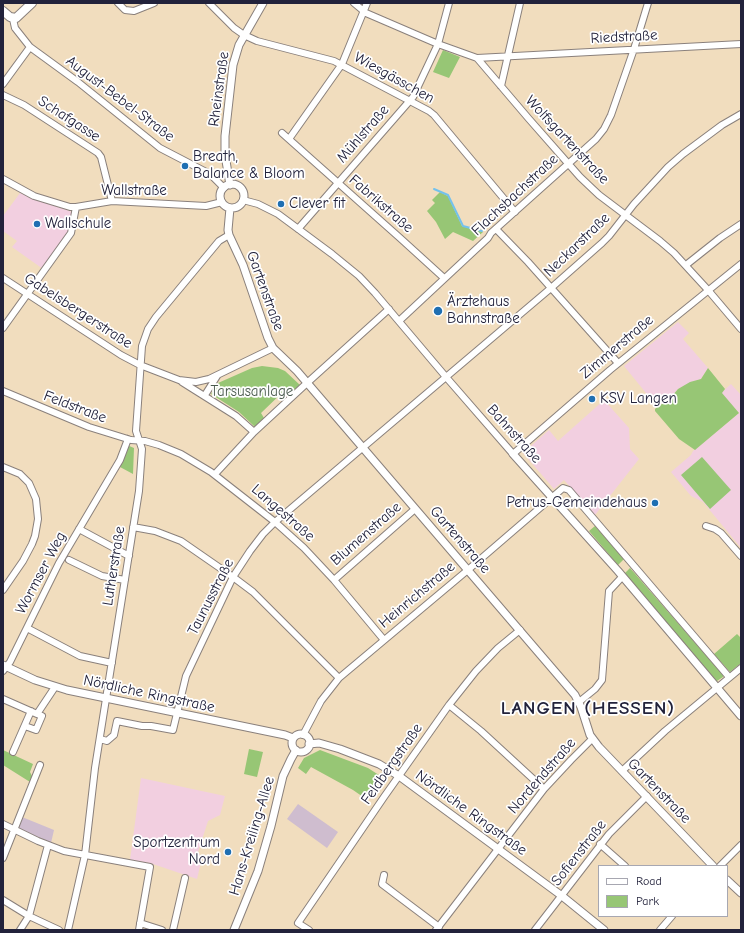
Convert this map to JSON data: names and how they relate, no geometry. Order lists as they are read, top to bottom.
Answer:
{
  "streets": {
    "street": [
      "Riedstraße",
      "Wiesgässchen",
      "Rheinstraße",
      "August-Bebel-Straße",
      "Schafgasse",
      "Mühlstraße",
      "Wolfsgartenstraße",
      "Wallstraße",
      "Flachsbachstraße",
      "Fabrikstraße",
      "Neckarstraße",
      "Gartenstraße",
      "Gabelsbergerstraße",
      "Zimmerstraße",
      "Feldstraße",
      "Bahnstraße",
      "Langestraße",
      "Blumenstraße",
      "Lutherstraße",
      "Wormser Weg",
      "Heinrichstraße",
      "Taunusstraße",
      "Nördliche Ringstraße",
      "Feldbergstraße",
      "Nordendstraße",
      "Hans-Kreiling-Allee",
      "Sofienstraße"
    ]
  },
  "crossings": [
    ["Riedstraße", "Wolfsgartenstraße"],
    ["Riedstraße", "Flachsbachstraße"],
    ["Wiesgässchen", "Rheinstraße"],
    ["Wiesgässchen", "Mühlstraße"],
    ["Wiesgässchen", "Flachsbachstraße"],
    ["Rheinstraße", "August-Bebel-Straße"],
    ["Rheinstraße", "Wallstraße"],
    ["Rheinstraße", "Gartenstraße"],
    ["Rheinstraße", "Bahnstraße"],
    ["August-Bebel-Straße", "Wallstraße"],
    ["August-Bebel-Straße", "Gartenstraße"],
    ["August-Bebel-Straße", "Bahnstraße"],
    ["Schafgasse", "Wallstraße"],
    ["Mühlstraße", "Wolfsgartenstraße"],
    ["Mühlstraße", "Fabrikstraße"],
    ["Mühlstraße", "Bahnstraße"],
    ["Wolfsgartenstraße", "Flachsbachstraße"],
    ["Wolfsgartenstraße", "Neckarstraße"],
    ["Wolfsgartenstraße", "Zimmerstraße"],
    ["Wallstraße", "Gartenstraße"],
    ["Wallstraße", "Bahnstraße"],
    ["Flachsbachstraße", "Fabrikstraße"],
    ["Flachsbachstraße", "Bahnstraße"],
    ["Neckarstraße", "Bahnstraße"],
    ["Neckarstraße", "Taunusstraße"],
    ["Gartenstraße", "Bahnstraße"],
    ["Gartenstraße", "Blumenstraße"],
    ["Gartenstraße", "Lutherstraße"],
    ["Gartenstraße", "Heinrichstraße"],
    ["Gartenstraße", "Taunusstraße"],
    ["Gartenstraße", "Feldbergstraße"],
    ["Gartenstraße", "Nordendstraße"],
    ["Gartenstraße", "Sofienstraße"],
    ["Gabelsbergerstraße", "Lutherstraße"],
    ["Zimmerstraße", "Bahnstraße"],
    ["Feldstraße", "Langestraße"],
    ["Feldstraße", "Lutherstraße"],
    ["Feldstraße", "Wormser Weg"],
    ["Bahnstraße", "Heinrichstraße"],
    ["Bahnstraße", "Taunusstraße"],
    ["Langestraße", "Blumenstraße"],
    ["Langestraße", "Lutherstraße"],
    ["Langestraße", "Heinrichstraße"],
    ["Langestraße", "Taunusstraße"],
    ["Lutherstraße", "Wormser Weg"],
    ["Lutherstraße", "Taunusstraße"],
    ["Lutherstraße", "Nördliche Ringstraße"],
    ["Wormser Weg", "Nördliche Ringstraße"],
    ["Heinrichstraße", "Nördliche Ringstraße"],
    ["Heinrichstraße", "Hans-Kreiling-Allee"],
    ["Taunusstraße", "Nördliche Ringstraße"],
    ["Nördliche Ringstraße", "Feldbergstraße"],
    ["Nördliche Ringstraße", "Nordendstraße"],
    ["Nördliche Ringstraße", "Hans-Kreiling-Allee"],
    ["Nördliche Ringstraße", "Sofienstraße"]
  ],
  "districts": ["LANGEN (HESSEN)"],
  "parks": ["Tarsusanlage"],
  "places": [
    "Breath, Balance & Bloom",
    "Clever fit",
    "Wallschule",
    "Ärztehaus Bahnstraße",
    "KSV Langen",
    "Petrus-Gemeindehaus",
    "Sportzentrum Nord"
  ],
  "legend": ["Road", "Park"]
}
